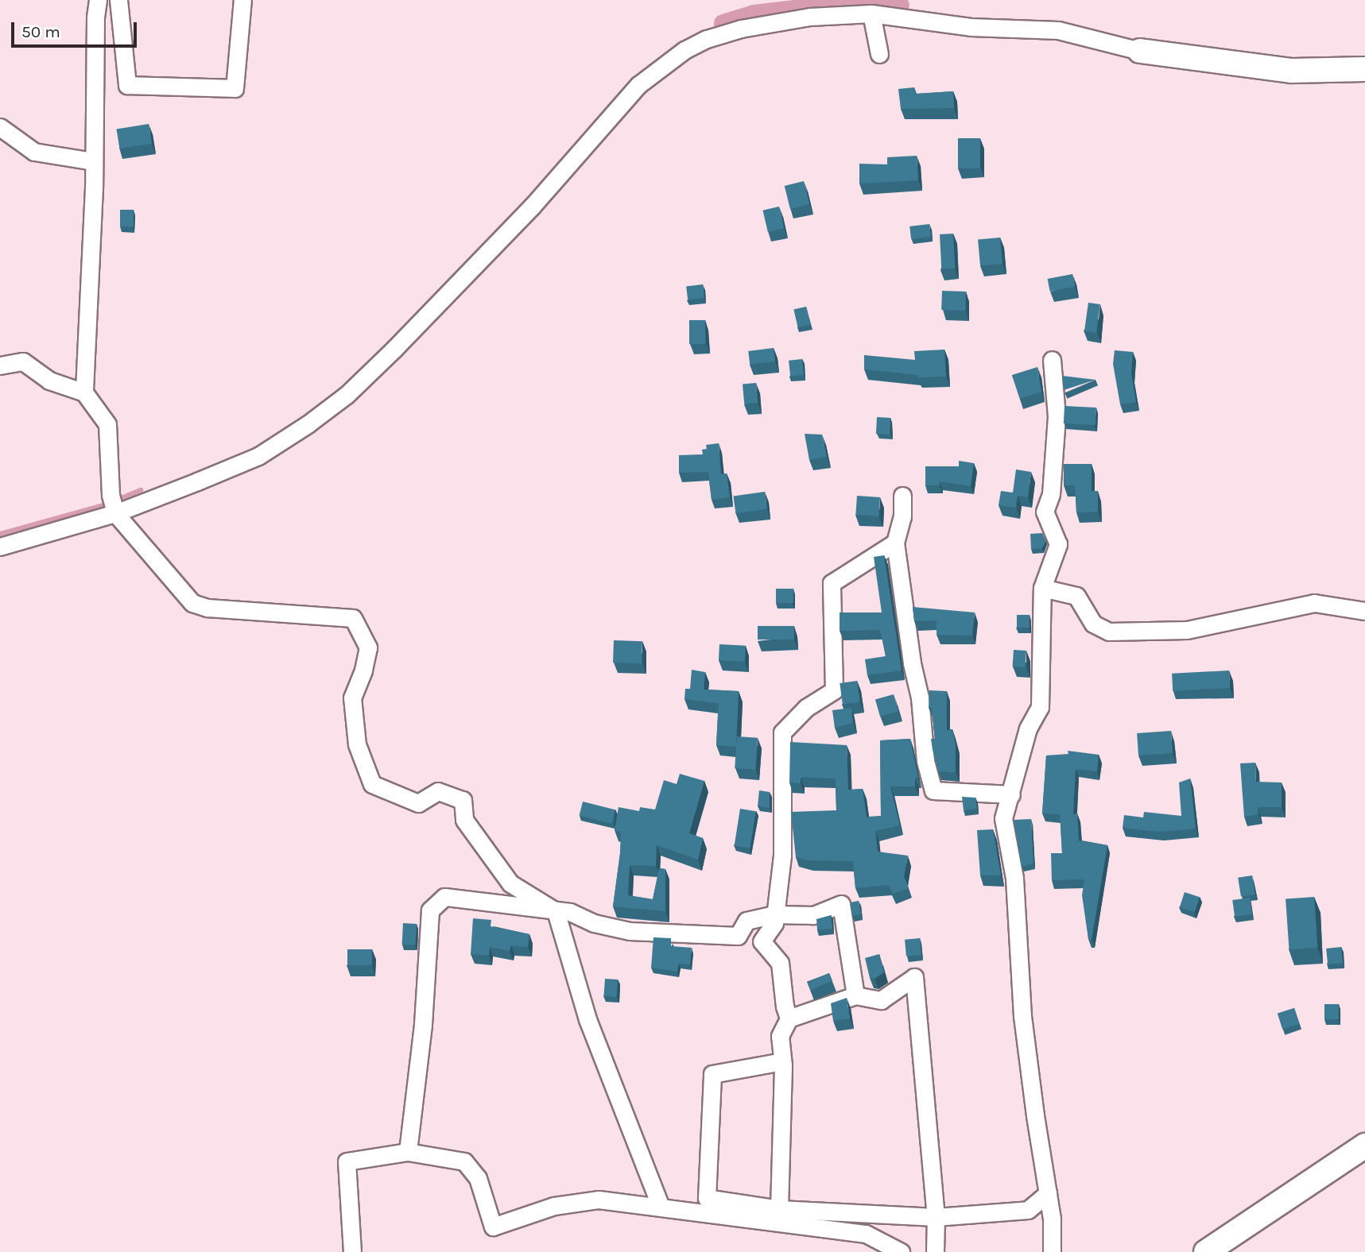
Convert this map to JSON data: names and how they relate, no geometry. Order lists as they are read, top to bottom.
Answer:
{
  "scale_bar": "50 m"
}
